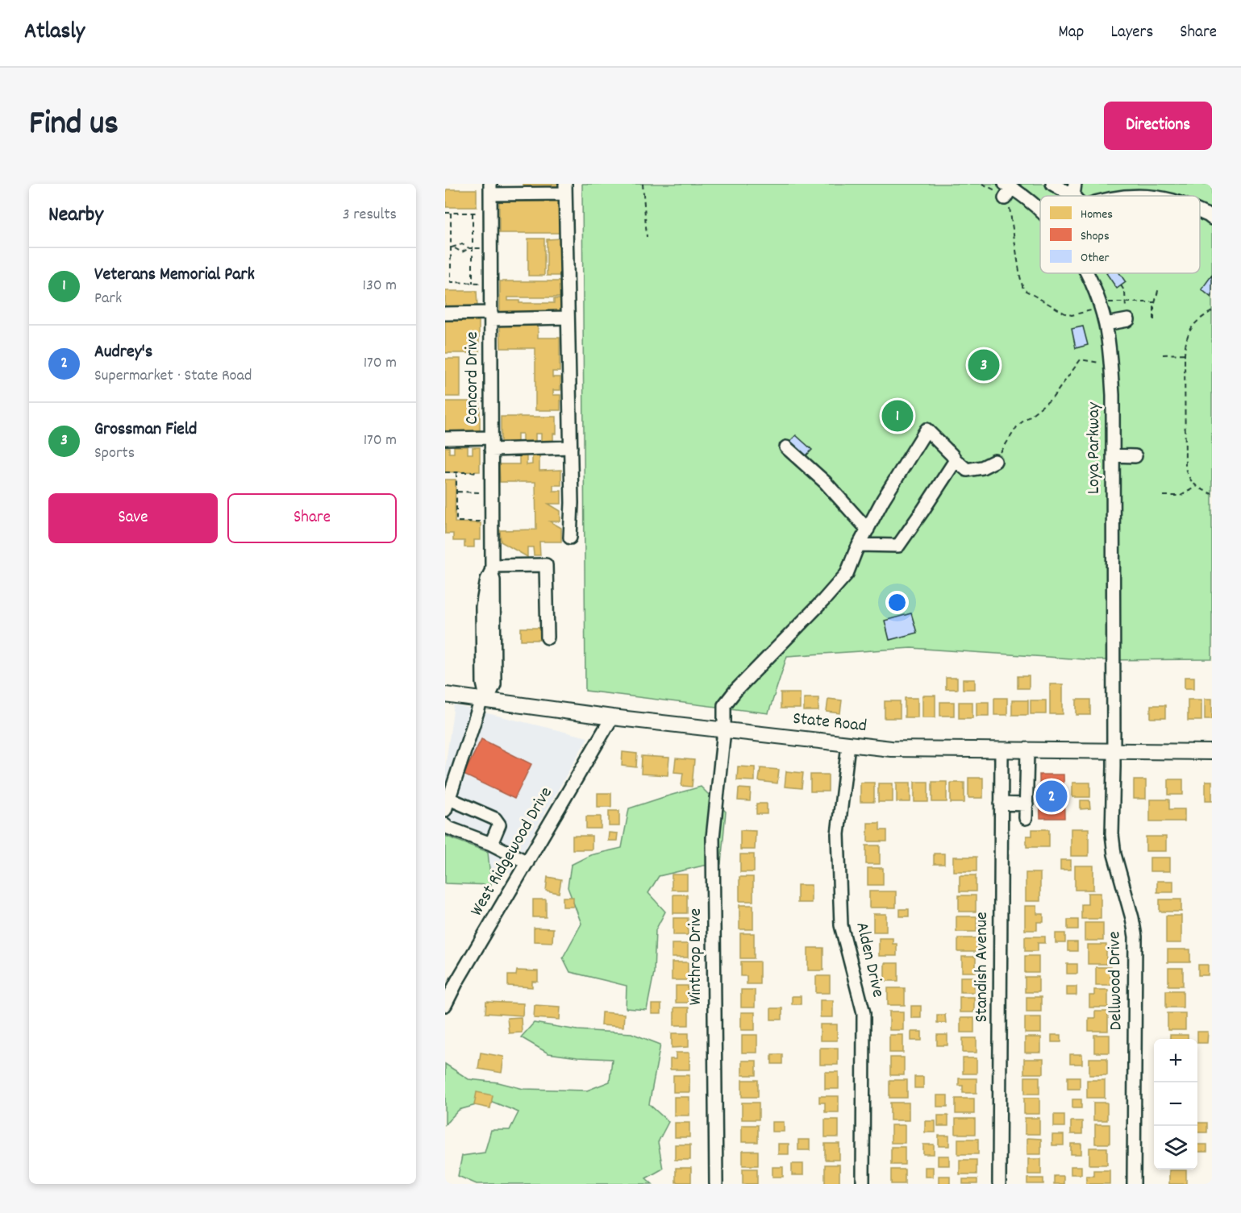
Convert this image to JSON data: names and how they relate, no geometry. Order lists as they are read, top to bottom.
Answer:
{
  "streets": {
    "main road": ["State Road"],
    "street": [
      "Concord Drive",
      "Loya Parkway",
      "West Ridgewood Drive",
      "Winthrop Drive",
      "Alden Drive",
      "Standish Avenue",
      "Dellwood Drive"
    ]
  },
  "crossings": [
    ["Concord Drive", "State Road"],
    ["Loya Parkway", "State Road"],
    ["Loya Parkway", "Dellwood Drive"],
    ["State Road", "West Ridgewood Drive"],
    ["State Road", "Winthrop Drive"],
    ["State Road", "Alden Drive"],
    ["State Road", "Standish Avenue"],
    ["State Road", "Dellwood Drive"]
  ],
  "legend": ["Homes", "Shops", "Other"],
  "page": {
    "header": "Atlasly",
    "nav": ["Map", "Layers", "Share"],
    "title": "Find us",
    "buttons": [
      "Directions",
      ["Save", "Share"]
    ],
    "heading": ["Nearby", "3 results"],
    "list": [
      {
        "mark": "1",
        "name": "Veterans Memorial Park",
        "note": "Park",
        "value": "130 m"
      },
      {
        "mark": "2",
        "name": "Audrey's",
        "note": "Supermarket · State Road",
        "value": "170 m"
      },
      {
        "mark": "3",
        "name": "Grossman Field",
        "note": "Sports",
        "value": "170 m"
      }
    ],
    "pins": ["3", "1", "2"],
    "map_buttons": ["+", "−"]
  }
}
